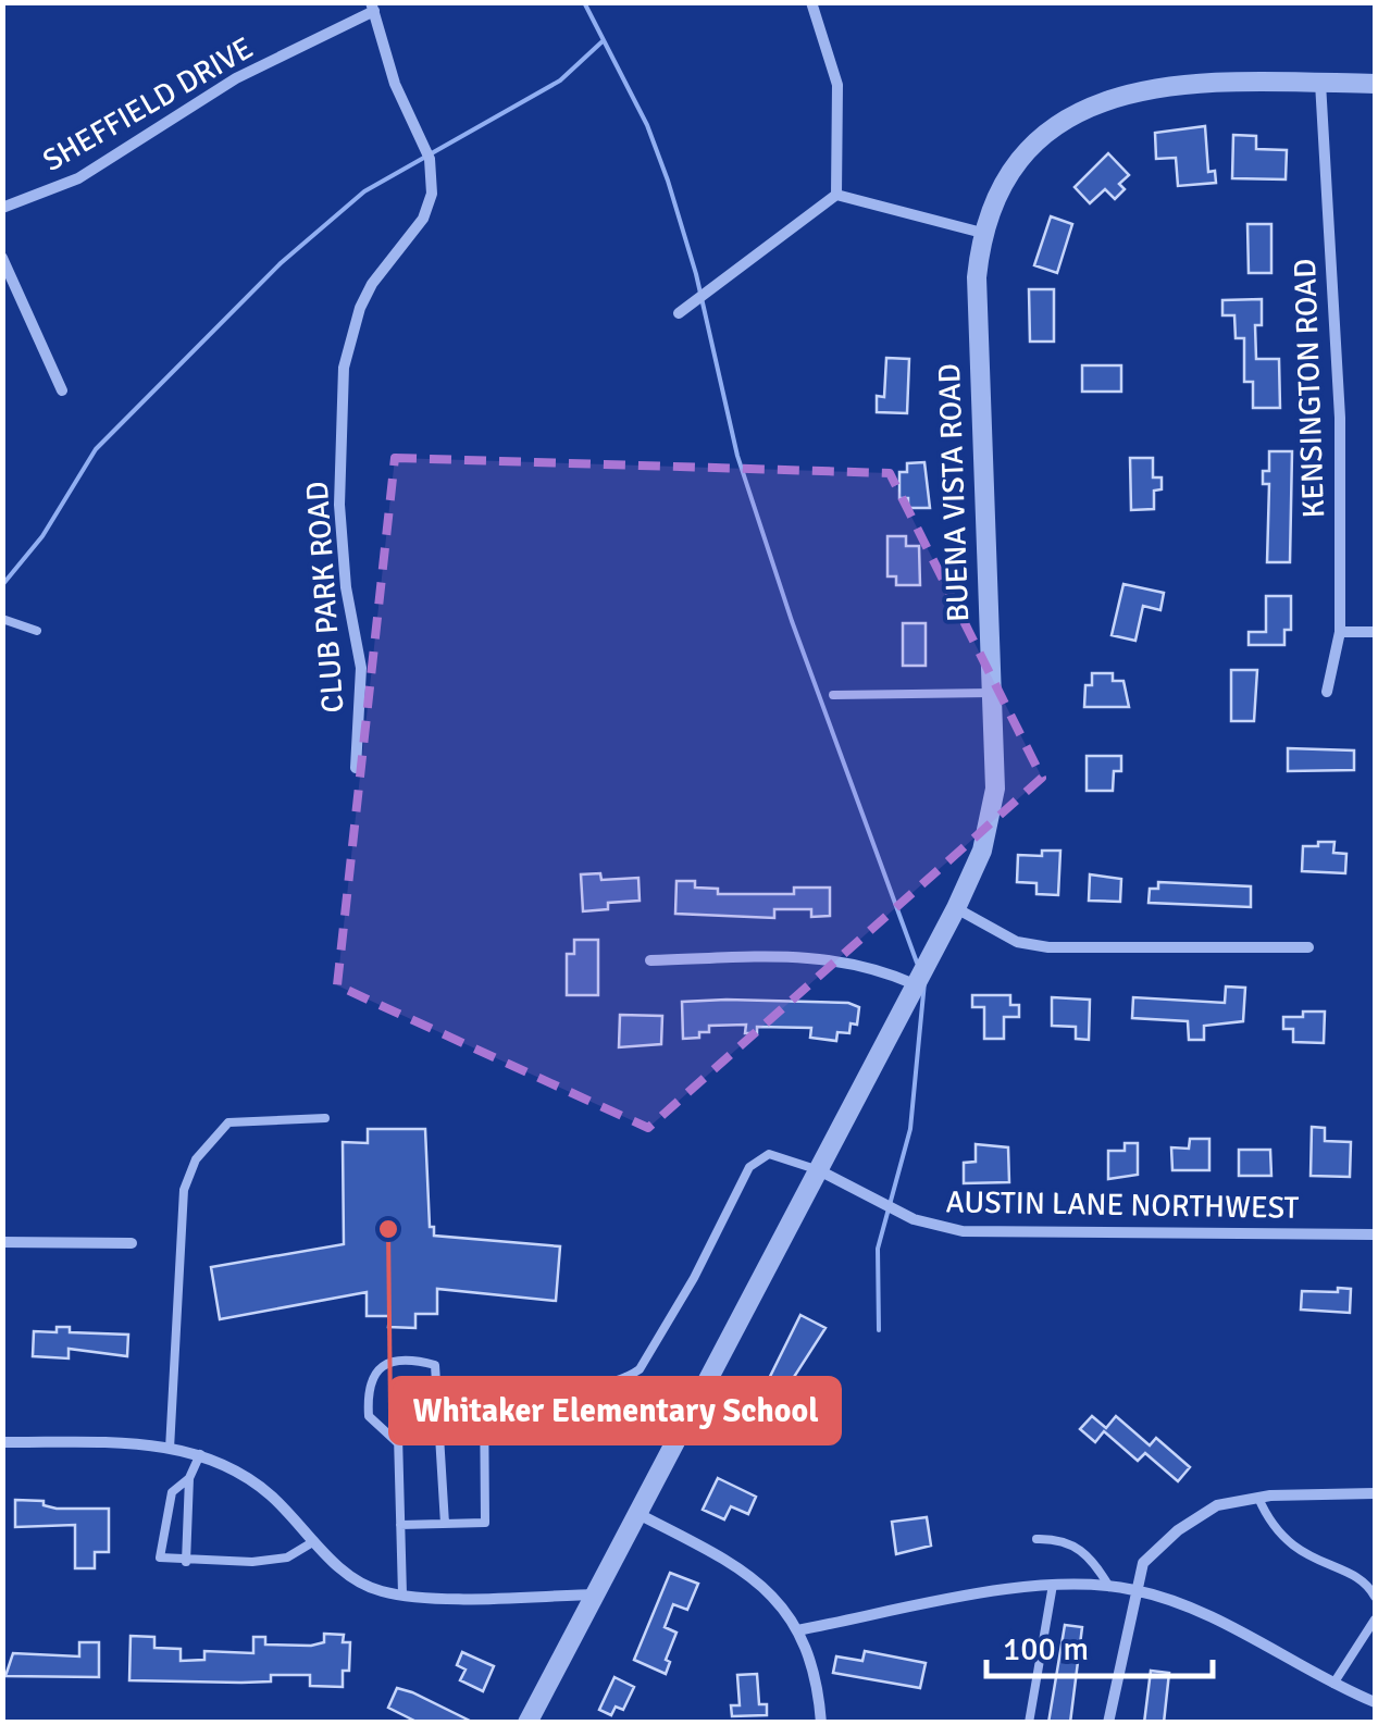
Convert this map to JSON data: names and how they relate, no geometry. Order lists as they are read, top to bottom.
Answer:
{
  "streets": {
    "street": [
      "SHEFFIELD DRIVE",
      "KENSINGTON ROAD",
      "BUENA VISTA ROAD",
      "CLUB PARK ROAD",
      "AUSTIN LANE NORTHWEST"
    ]
  },
  "crossings": [
    ["SHEFFIELD DRIVE", "CLUB PARK ROAD"],
    ["KENSINGTON ROAD", "BUENA VISTA ROAD"],
    ["BUENA VISTA ROAD", "AUSTIN LANE NORTHWEST"]
  ],
  "places": ["Whitaker Elementary School"],
  "scale_bar": "100 m"
}
